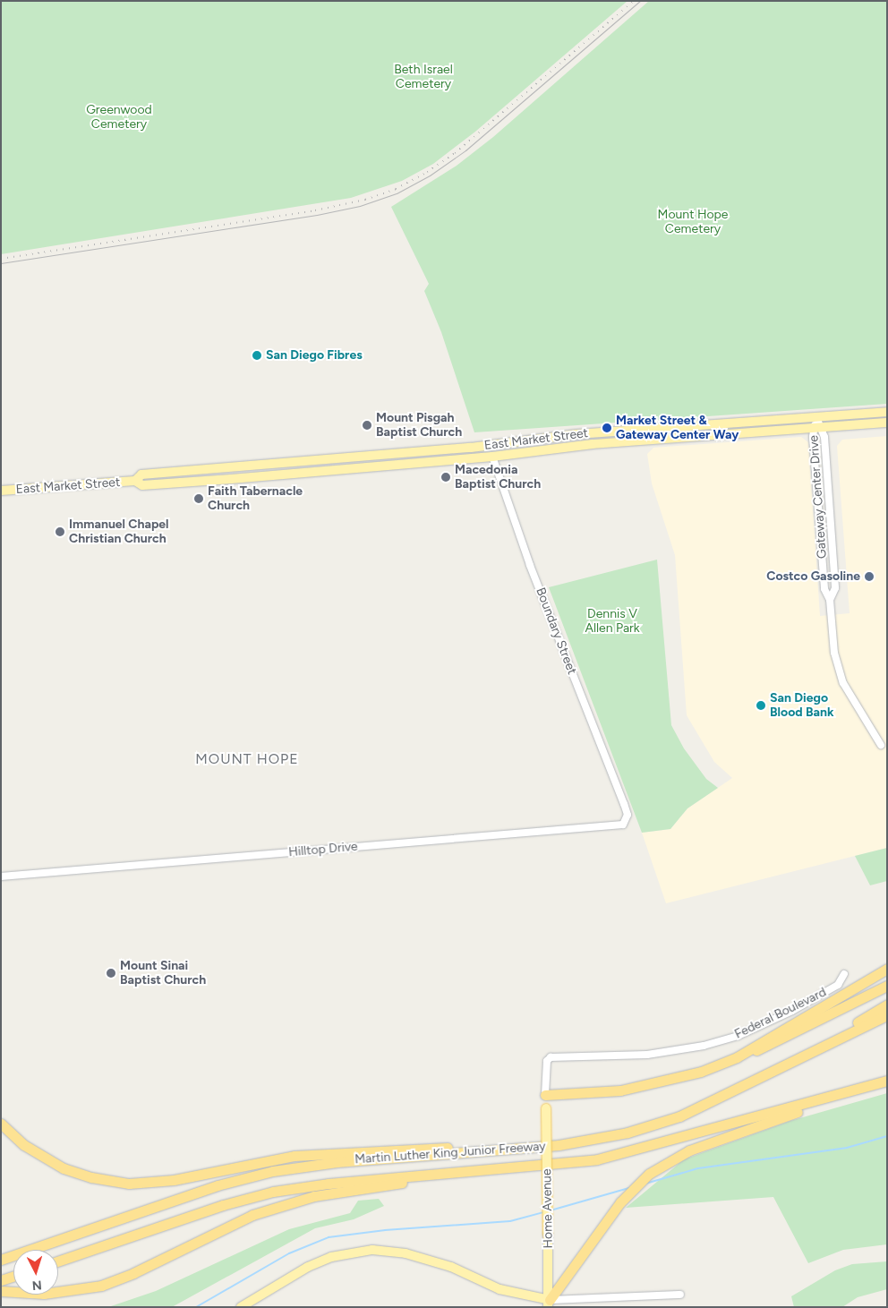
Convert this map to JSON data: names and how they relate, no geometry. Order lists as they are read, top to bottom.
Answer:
{
  "streets": {
    "highway": ["Martin Luther King Junior Freeway"],
    "main road": ["East Market Street", "Home Avenue"],
    "street": [
      "Gateway Center Drive",
      "Boundary Street",
      "Hilltop Drive",
      "Federal Boulevard"
    ]
  },
  "crossings": [
    ["East Market Street", "Gateway Center Drive"],
    ["East Market Street", "Boundary Street"],
    ["Boundary Street", "Hilltop Drive"],
    ["Federal Boulevard", "Home Avenue"]
  ],
  "districts": ["MOUNT HOPE"],
  "parks": [
    "Beth Israel Cemetery",
    "Greenwood Cemetery",
    "Mount Hope Cemetery",
    "Dennis V Allen Park"
  ],
  "places": [
    "San Diego Fibres",
    "Mount Pisgah Baptist Church",
    "Market Street & Gateway Center Way",
    "Macedonia Baptist Church",
    "Faith Tabernacle Church",
    "Immanuel Chapel Christian Church",
    "Costco Gasoline",
    "San Diego Blood Bank",
    "Mount Sinai Baptist Church"
  ],
  "north": "bottom"
}
